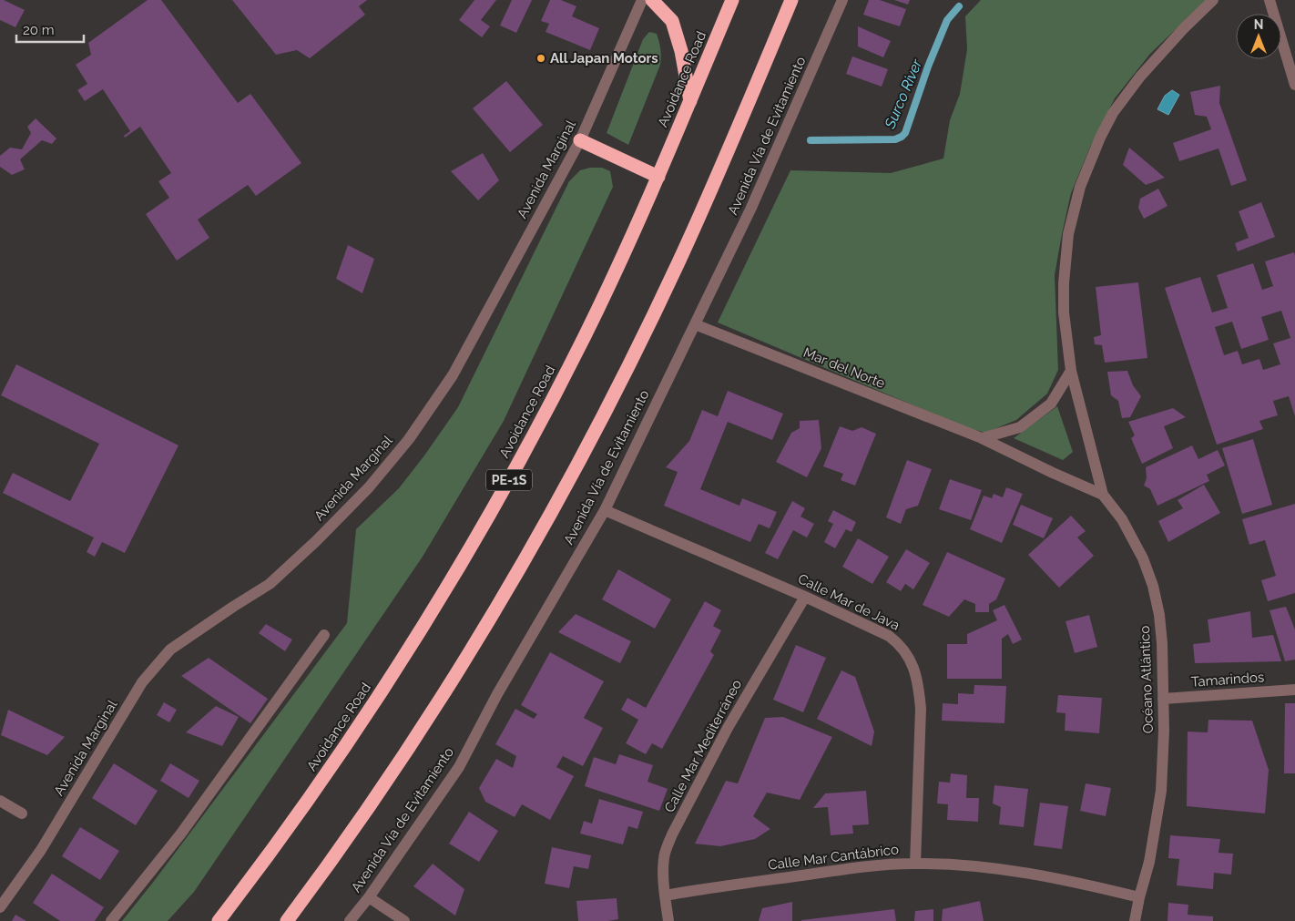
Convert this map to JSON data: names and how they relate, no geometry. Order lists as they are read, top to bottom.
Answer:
{
  "streets": {
    "highway": ["Avoidance Road", "PE-1S"],
    "street": [
      "Avenida Vía de Evitamiento",
      "Avenida Marginal",
      "Mar del Norte",
      "Calle Mar de Java",
      "Océano Atlántico",
      "Tamarindos",
      "Calle Mar Mediterráneo",
      "Calle Mar Cantábrico"
    ]
  },
  "crossings": [
    ["Avenida Vía de Evitamiento", "Mar del Norte"],
    ["Avenida Vía de Evitamiento", "Calle Mar de Java"],
    ["Mar del Norte", "Océano Atlántico"],
    ["Calle Mar de Java", "Calle Mar Mediterráneo"],
    ["Calle Mar de Java", "Calle Mar Cantábrico"],
    ["Océano Atlántico", "Tamarindos"],
    ["Océano Atlántico", "Calle Mar Cantábrico"],
    ["Calle Mar Mediterráneo", "Calle Mar Cantábrico"]
  ],
  "water": ["Surco River"],
  "places": ["All Japan Motors"],
  "scale_bar": "20 m",
  "north": "top"
}
